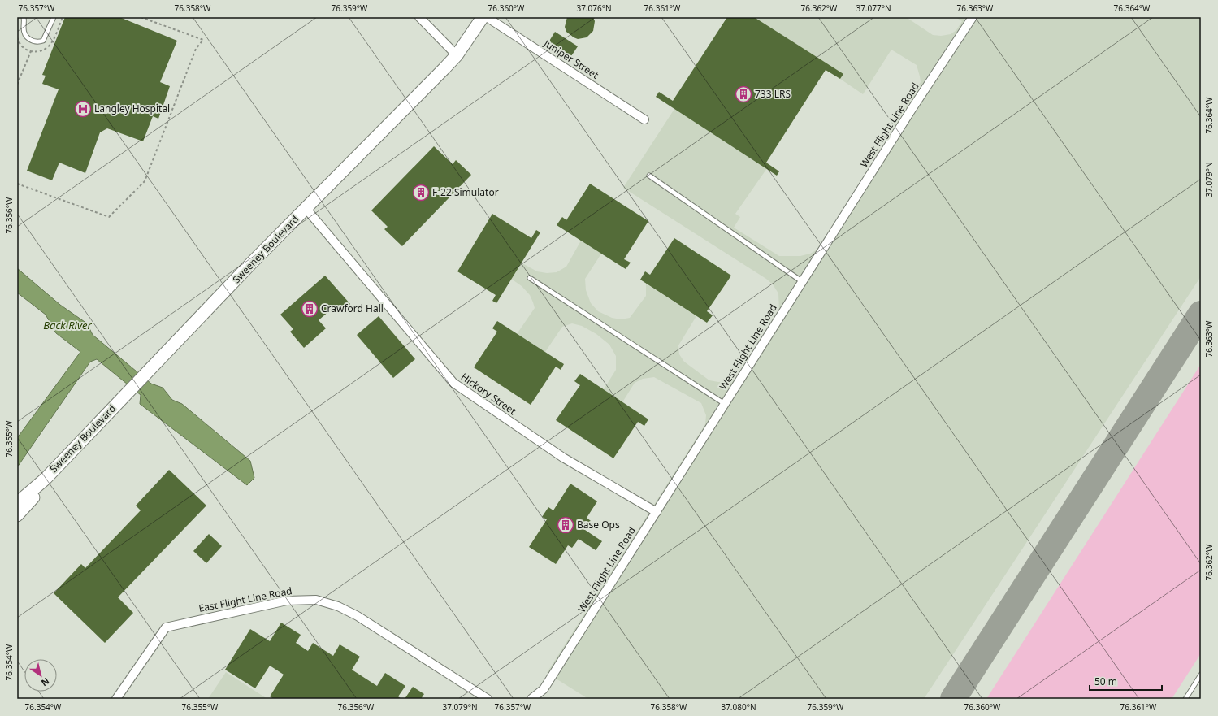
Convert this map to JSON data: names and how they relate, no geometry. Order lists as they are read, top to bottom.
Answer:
{
  "streets": {
    "main road": ["Sweeney Boulevard"],
    "street": [
      "Juniper Street",
      "West Flight Line Road",
      "Hickory Street",
      "East Flight Line Road"
    ]
  },
  "crossings": [
    ["West Flight Line Road", "Hickory Street"],
    ["Sweeney Boulevard", "Hickory Street"]
  ],
  "water": ["Back River"],
  "places": {
    "building": [
      "733 LRS",
      "F-22 Simulator",
      "Crawford Hall",
      "Base Ops"
    ],
    "hospital": ["Langley Hospital"]
  },
  "scale_bar": "50 m",
  "north": "bottom right",
  "coordinates": [
    "76.357°W",
    "76.358°W",
    "76.359°W",
    "76.360°W",
    "37.076°N",
    "76.361°W",
    "76.362°W",
    "37.077°N",
    "76.363°W",
    "76.364°W",
    "37.079°N",
    "76.356°W",
    "76.355°W",
    "76.354°W",
    "37.080°N"
  ]
}
